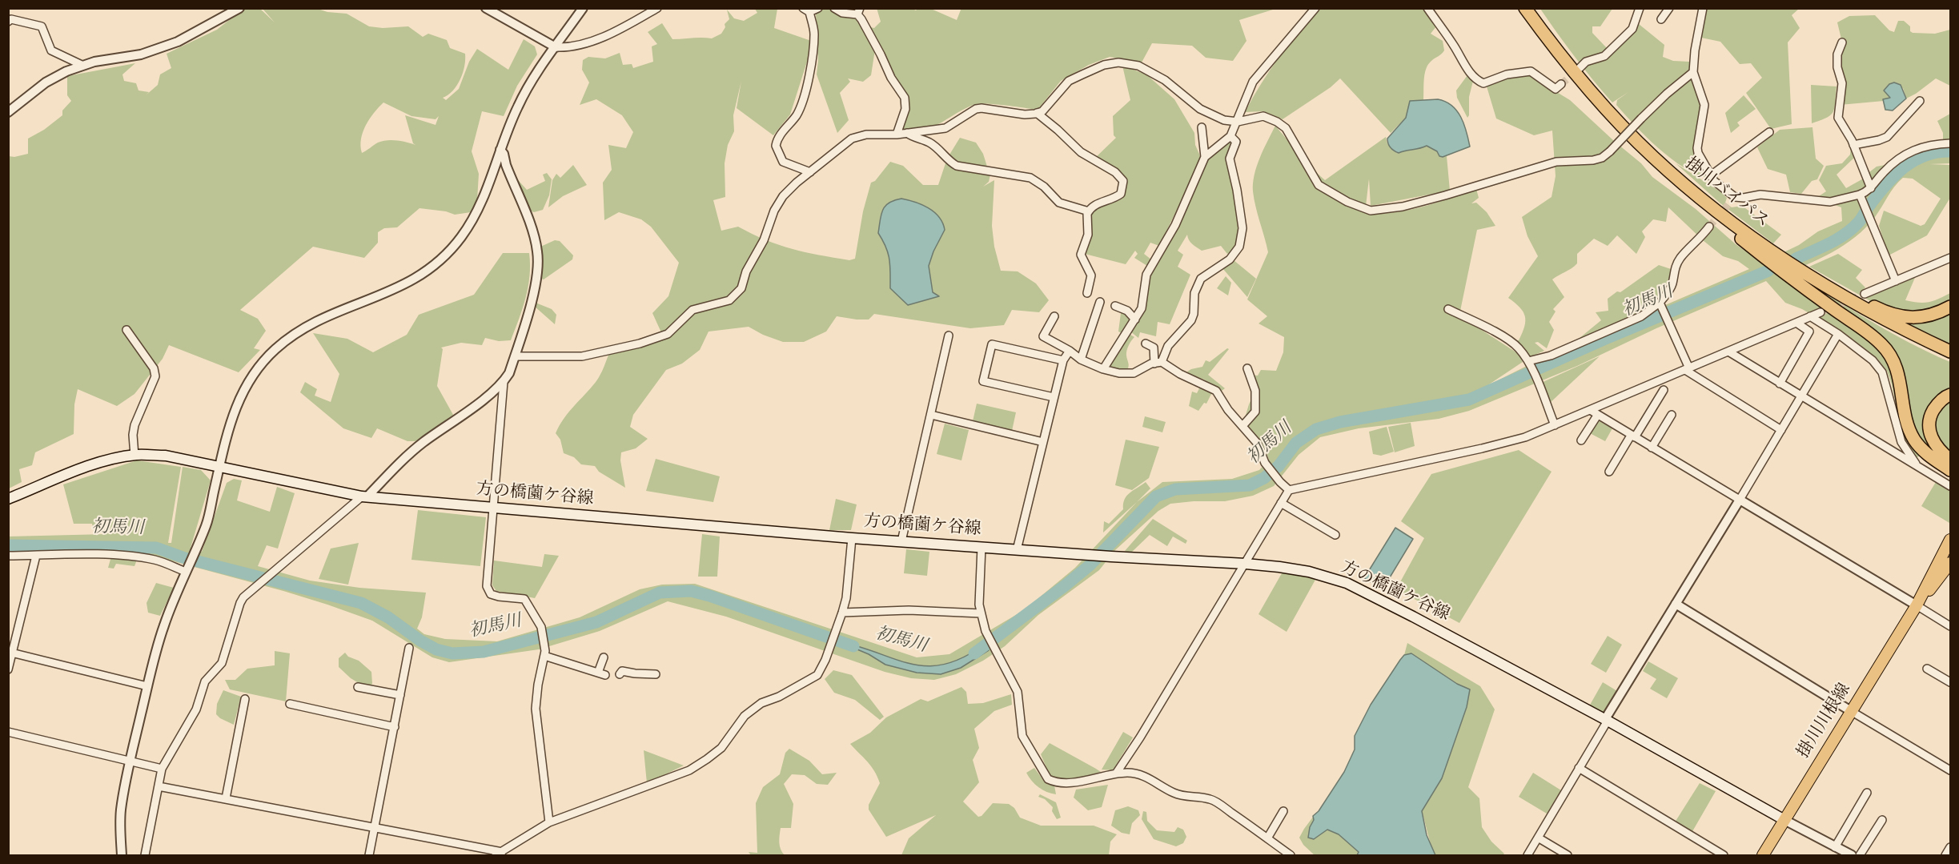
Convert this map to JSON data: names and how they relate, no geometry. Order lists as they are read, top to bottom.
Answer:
{
  "streets": {
    "highway": ["掛川バイパス"],
    "main road": ["方の橋薗ケ谷線", "掛川川根線"]
  },
  "crossings": [
    ["方の橋薗ケ谷線", "掛川川根線"]
  ],
  "water": ["初馬川"]
}
